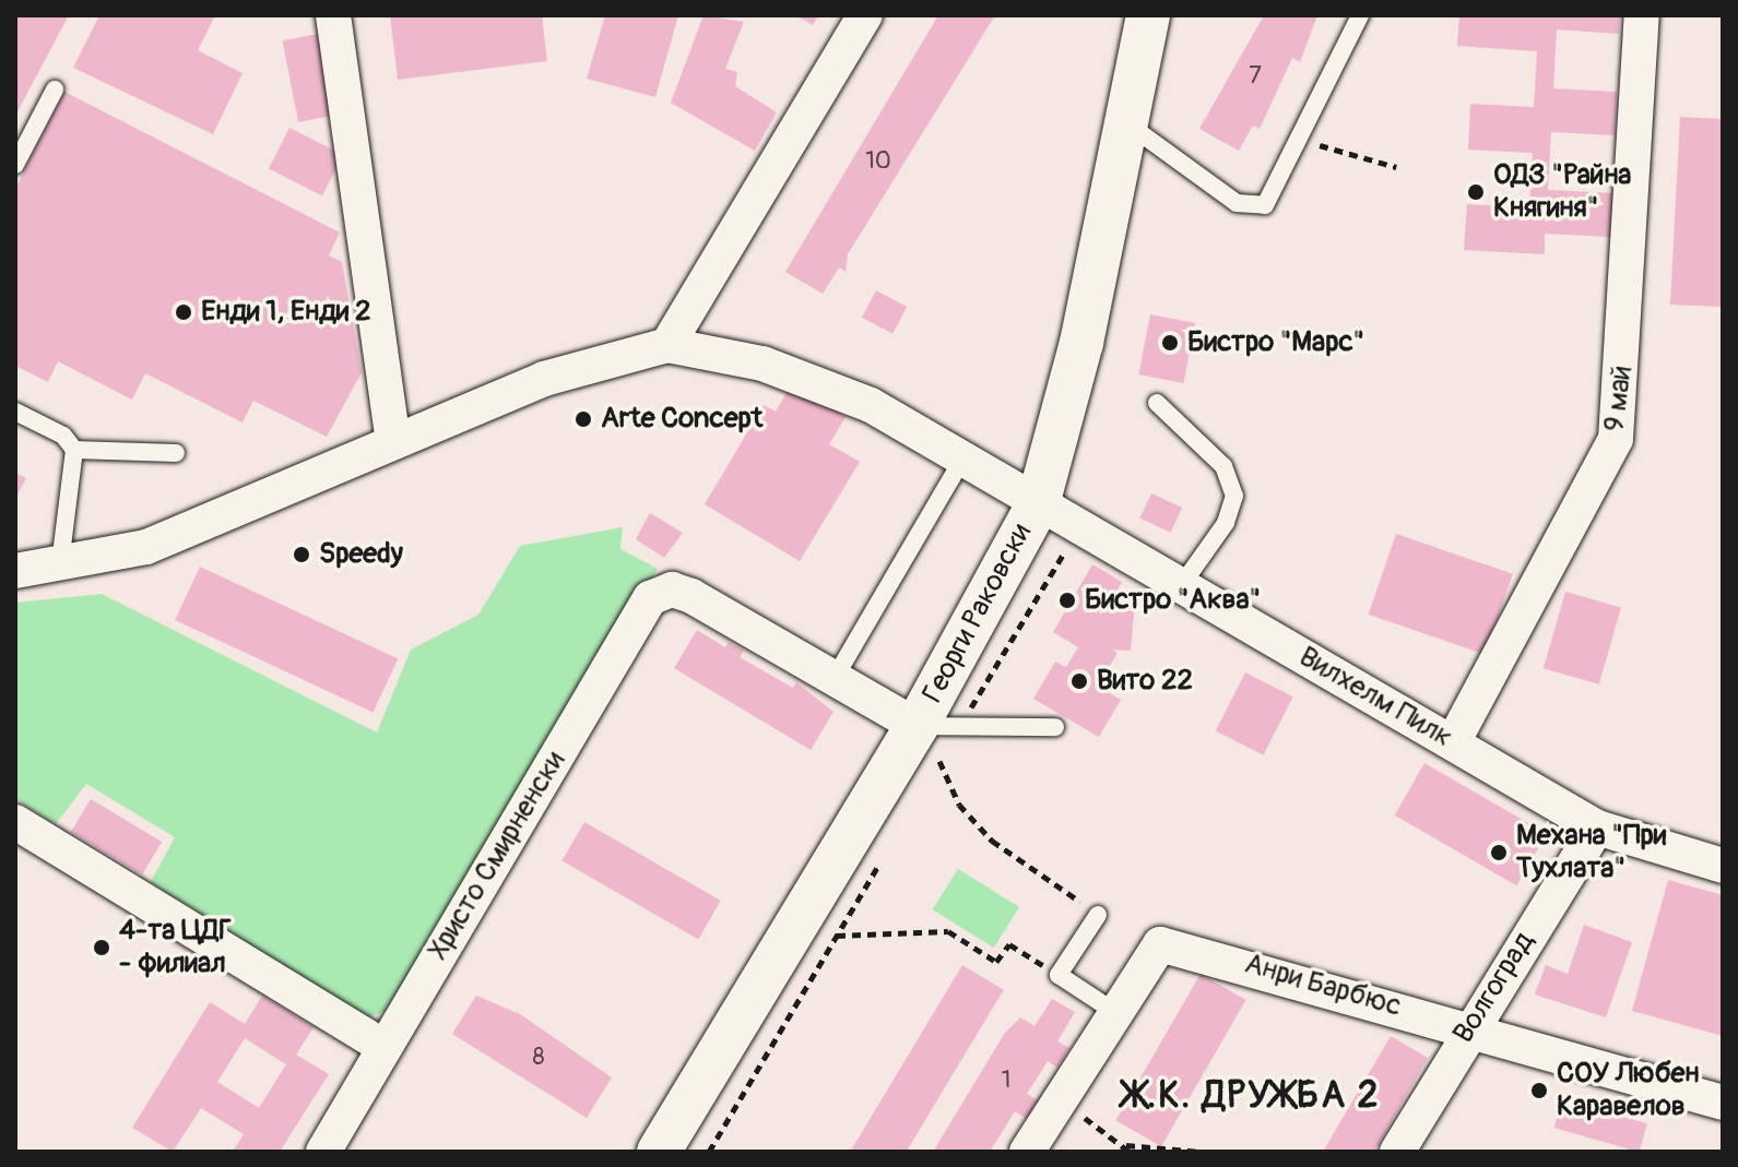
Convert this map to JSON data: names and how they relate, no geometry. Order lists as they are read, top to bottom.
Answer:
{
  "streets": {
    "street": [
      "9 май",
      "Георги Раковски",
      "Вилхелм Пилк",
      "Христо Смирненски",
      "Анри Барбюс",
      "Волгоград"
    ]
  },
  "crossings": [
    ["9 май", "Вилхелм Пилк"],
    ["Георги Раковски", "Вилхелм Пилк"],
    ["Вилхелм Пилк", "Волгоград"],
    ["Анри Барбюс", "Волгоград"]
  ],
  "districts": ["Ж.К. ДРУЖБА 2"],
  "places": [
    "ОДЗ \"Райна Княгиня\"",
    "Енди 1, Енди 2",
    "Бистро \"Марс\"",
    "Arte Concept",
    "Speedy",
    "Бистро \"Аква\"",
    "Вито 22",
    "Механа \"При Тухлата\"",
    "4-та ЦДГ - филиал",
    "СОУ Любен Каравелов"
  ],
  "house_numbers": [
    "7",
    "10",
    "8",
    "1"
  ]
}
